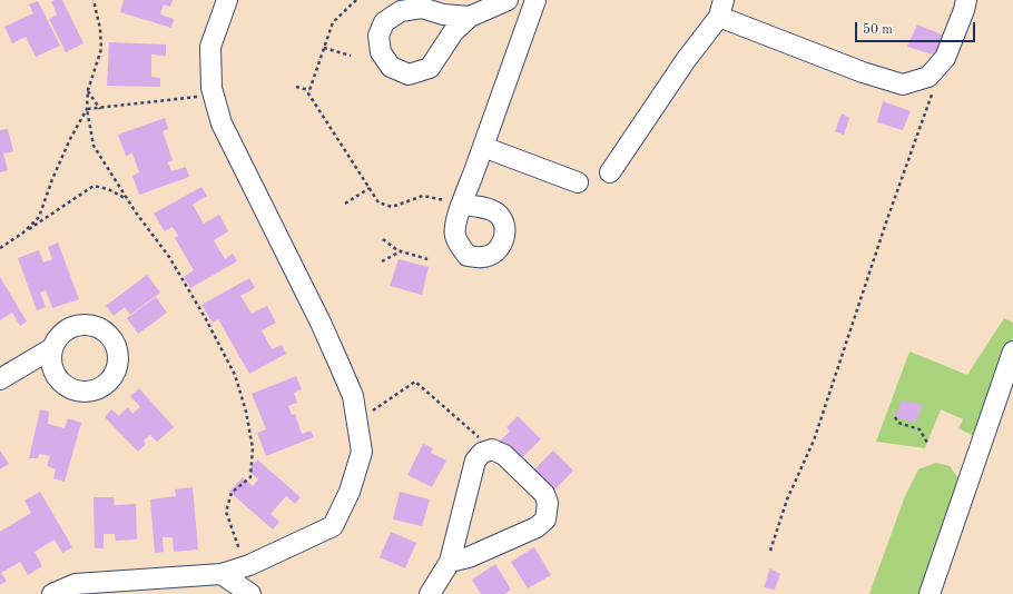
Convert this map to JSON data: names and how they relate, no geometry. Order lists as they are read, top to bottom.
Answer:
{
  "scale_bar": "50 m"
}
